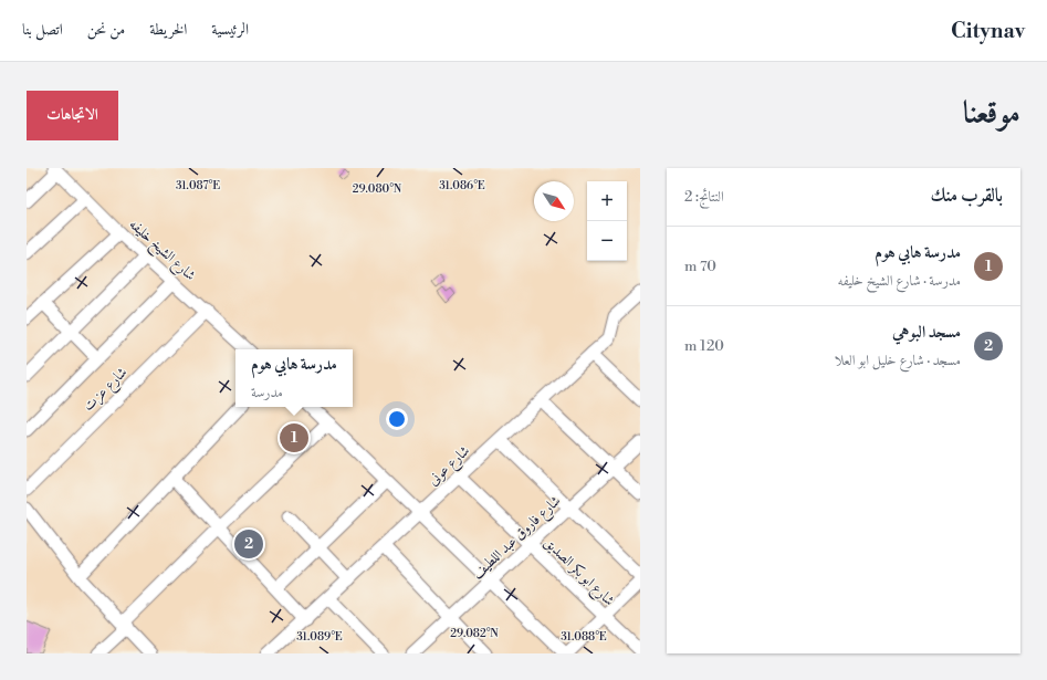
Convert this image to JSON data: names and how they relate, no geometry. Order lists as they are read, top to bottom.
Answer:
{
  "streets": {
    "street": [
      "شارع الشيخ خليفه",
      "شارع عزت",
      "شارع عونى",
      "شارع فاروق عبد اللطيف",
      "شارع ابو بكر الصديق"
    ]
  },
  "crossings": [
    ["شارع الشيخ خليفه", "شارع عزت"],
    ["شارع عونى", "شارع ابو بكر الصديق"],
    ["شارع فاروق عبد اللطيف", "شارع ابو بكر الصديق"]
  ],
  "north": "bottom right",
  "page": {
    "header": "Citynav",
    "nav": [
      "الرئيسية",
      "الخريطة",
      "من نحن",
      "اتصل بنا"
    ],
    "title": "موقعنا",
    "buttons": "الاتجاهات",
    "heading": ["بالقرب منك", "النتائج: 2"],
    "map_buttons": ["+", "−"],
    "list": [
      {
        "mark": "1",
        "name": "مدرسة هابي هوم",
        "note": "مدرسة · شارع الشيخ خليفه",
        "value": "70 m"
      },
      {
        "mark": "2",
        "name": "مسجد البوهي",
        "note": "مسجد · شارع خليل ابو العلا",
        "value": "120 m"
      }
    ],
    "popup": ["مدرسة هابي هوم", "مدرسة"],
    "pins": ["1", "2"]
  },
  "coordinates": [
    "31.087°E",
    "31.086°E",
    "29.080°N",
    "29.082°N",
    "31.089°E",
    "31.088°E"
  ]
}
